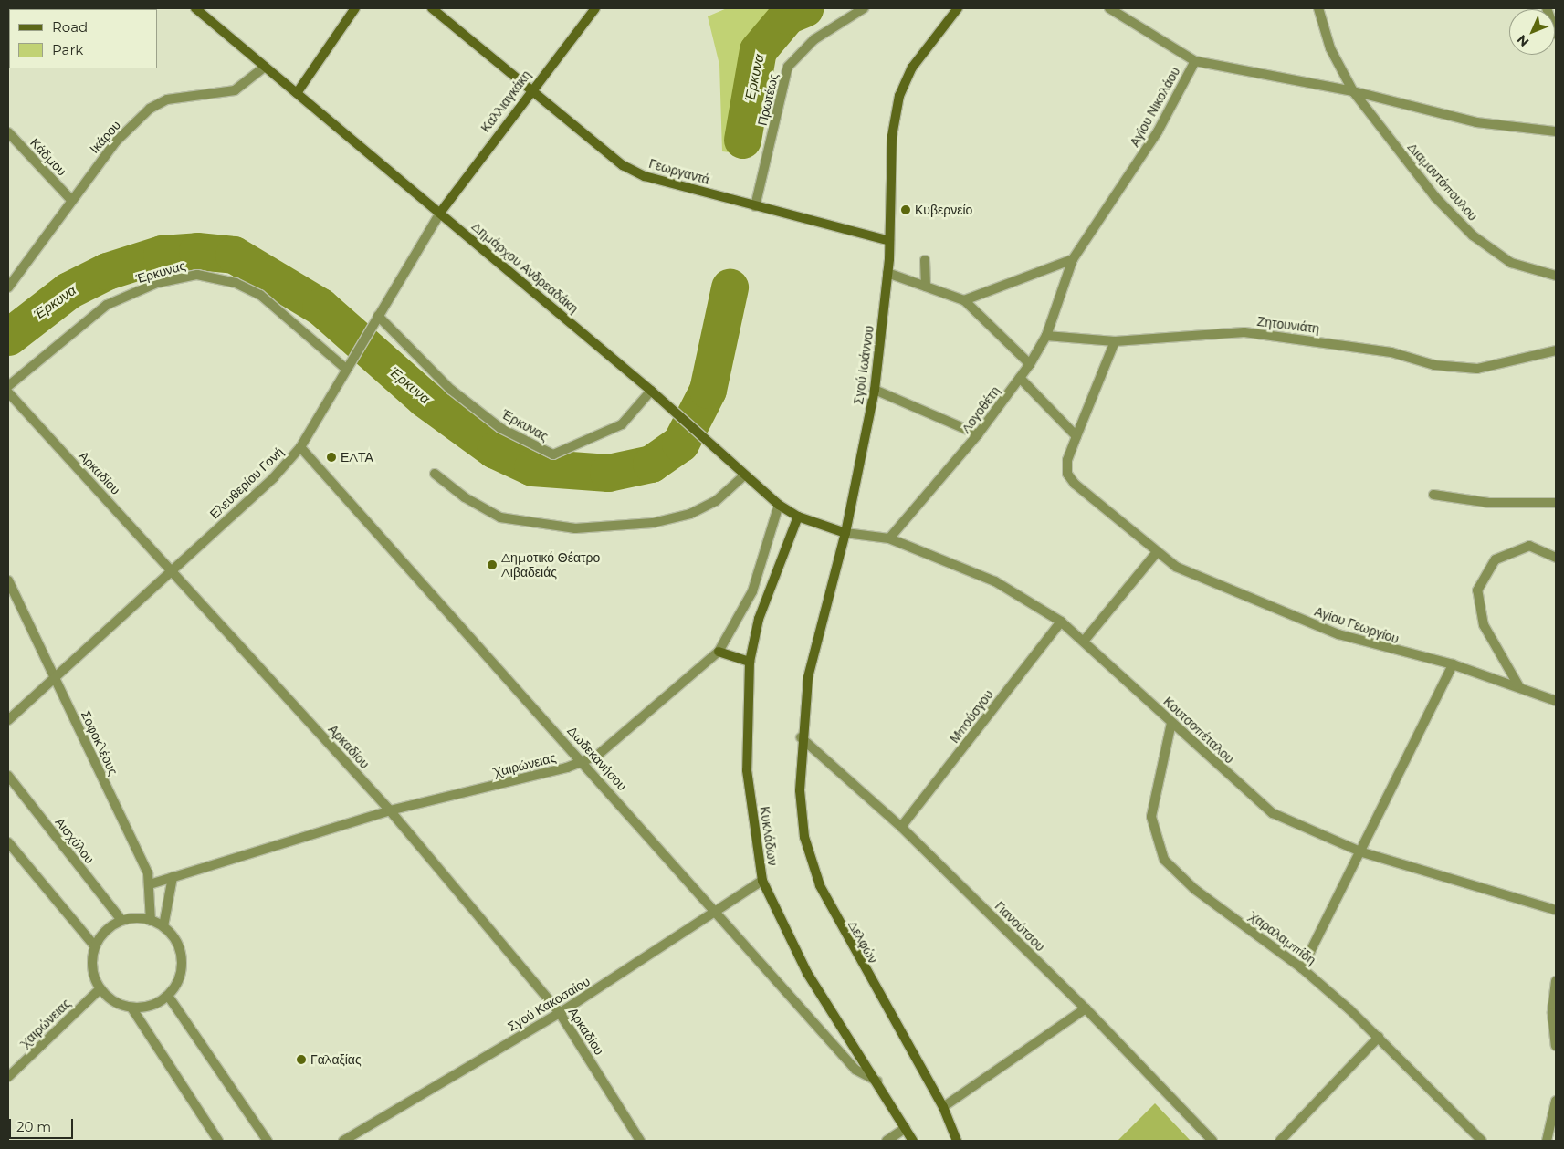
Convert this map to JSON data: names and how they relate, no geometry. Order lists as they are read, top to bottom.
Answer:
{
  "streets": {
    "main road": [
      "Καλλιαγκάκη",
      "Γεωργαντά",
      "Δημάρχου Ανδρεαδάκη",
      "Σγού Ιωάννου",
      "Κυκλάδων",
      "Δελφών"
    ],
    "street": [
      "Πρωτέως",
      "Αγίου Νικολάου",
      "Ικάρου",
      "Κάδμου",
      "Διαμαντόπουλου",
      "Έρκυνας",
      "Ζητουνιάτη",
      "Λογοθέτη",
      "Αρκαδίου",
      "Ελευθερίου Γονή",
      "Αγίου Γεωργίου",
      "Μπούσγου",
      "Κουτσοπέταλου",
      "Σοφοκλέους",
      "Δωδεκανήσου",
      "Χαιρώνειας",
      "Αισχύλου",
      "Γιανούτσου",
      "Χαραλαμπίδη",
      "Σγού Κακοσαίου"
    ]
  },
  "crossings": [
    ["Πρωτέως", "Γεωργαντά"],
    ["Καλλιαγκάκη", "Γεωργαντά"],
    ["Καλλιαγκάκη", "Δημάρχου Ανδρεαδάκη"],
    ["Καλλιαγκάκη", "Ελευθερίου Γονή"],
    ["Αγίου Νικολάου", "Διαμαντόπουλου"],
    ["Αγίου Νικολάου", "Ζητουνιάτη"],
    ["Ικάρου", "Κάδμου"],
    ["Ικάρου", "Δημάρχου Ανδρεαδάκη"],
    ["Γεωργαντά", "Σγού Ιωάννου"],
    ["Δημάρχου Ανδρεαδάκη", "Έρκυνας"],
    ["Δημάρχου Ανδρεαδάκη", "Σγού Ιωάννου"],
    ["Δημάρχου Ανδρεαδάκη", "Ελευθερίου Γονή"],
    ["Δημάρχου Ανδρεαδάκη", "Κουτσοπέταλου"],
    ["Δημάρχου Ανδρεαδάκη", "Χαιρώνειας"],
    ["Δημάρχου Ανδρεαδάκη", "Κυκλάδων"],
    ["Έρκυνας", "Ελευθερίου Γονή"],
    ["Σγού Ιωάννου", "Κουτσοπέταλου"],
    ["Σγού Ιωάννου", "Γιανούτσου"],
    ["Σγού Ιωάννου", "Δελφών"],
    ["Λογοθέτη", "Κουτσοπέταλου"],
    ["Αρκαδίου", "Ελευθερίου Γονή"],
    ["Αρκαδίου", "Χαιρώνειας"],
    ["Αρκαδίου", "Σγού Κακοσαίου"],
    ["Ελευθερίου Γονή", "Σοφοκλέους"],
    ["Ελευθερίου Γονή", "Δωδεκανήσου"],
    ["Μπούσγου", "Κουτσοπέταλου"],
    ["Μπούσγου", "Γιανούτσου"],
    ["Κουτσοπέταλου", "Χαραλαμπίδη"],
    ["Σοφοκλέους", "Χαιρώνειας"],
    ["Σοφοκλέους", "Αισχύλου"],
    ["Δωδεκανήσου", "Χαιρώνειας"],
    ["Δωδεκανήσου", "Κυκλάδων"],
    ["Δωδεκανήσου", "Σγού Κακοσαίου"],
    ["Χαιρώνειας", "Αισχύλου"],
    ["Κυκλάδων", "Σγού Κακοσαίου"],
    ["Γιανούτσου", "Δελφών"]
  ],
  "water": ["Έρκυνα"],
  "places": [
    "Κυβερνείο",
    "ΕΛΤΑ",
    "Δημοτικό Θέατρο Λιβαδειάς",
    "Γαλαξίας"
  ],
  "legend": ["Road", "Park"],
  "scale_bar": "20 m",
  "north": "bottom left"
}
